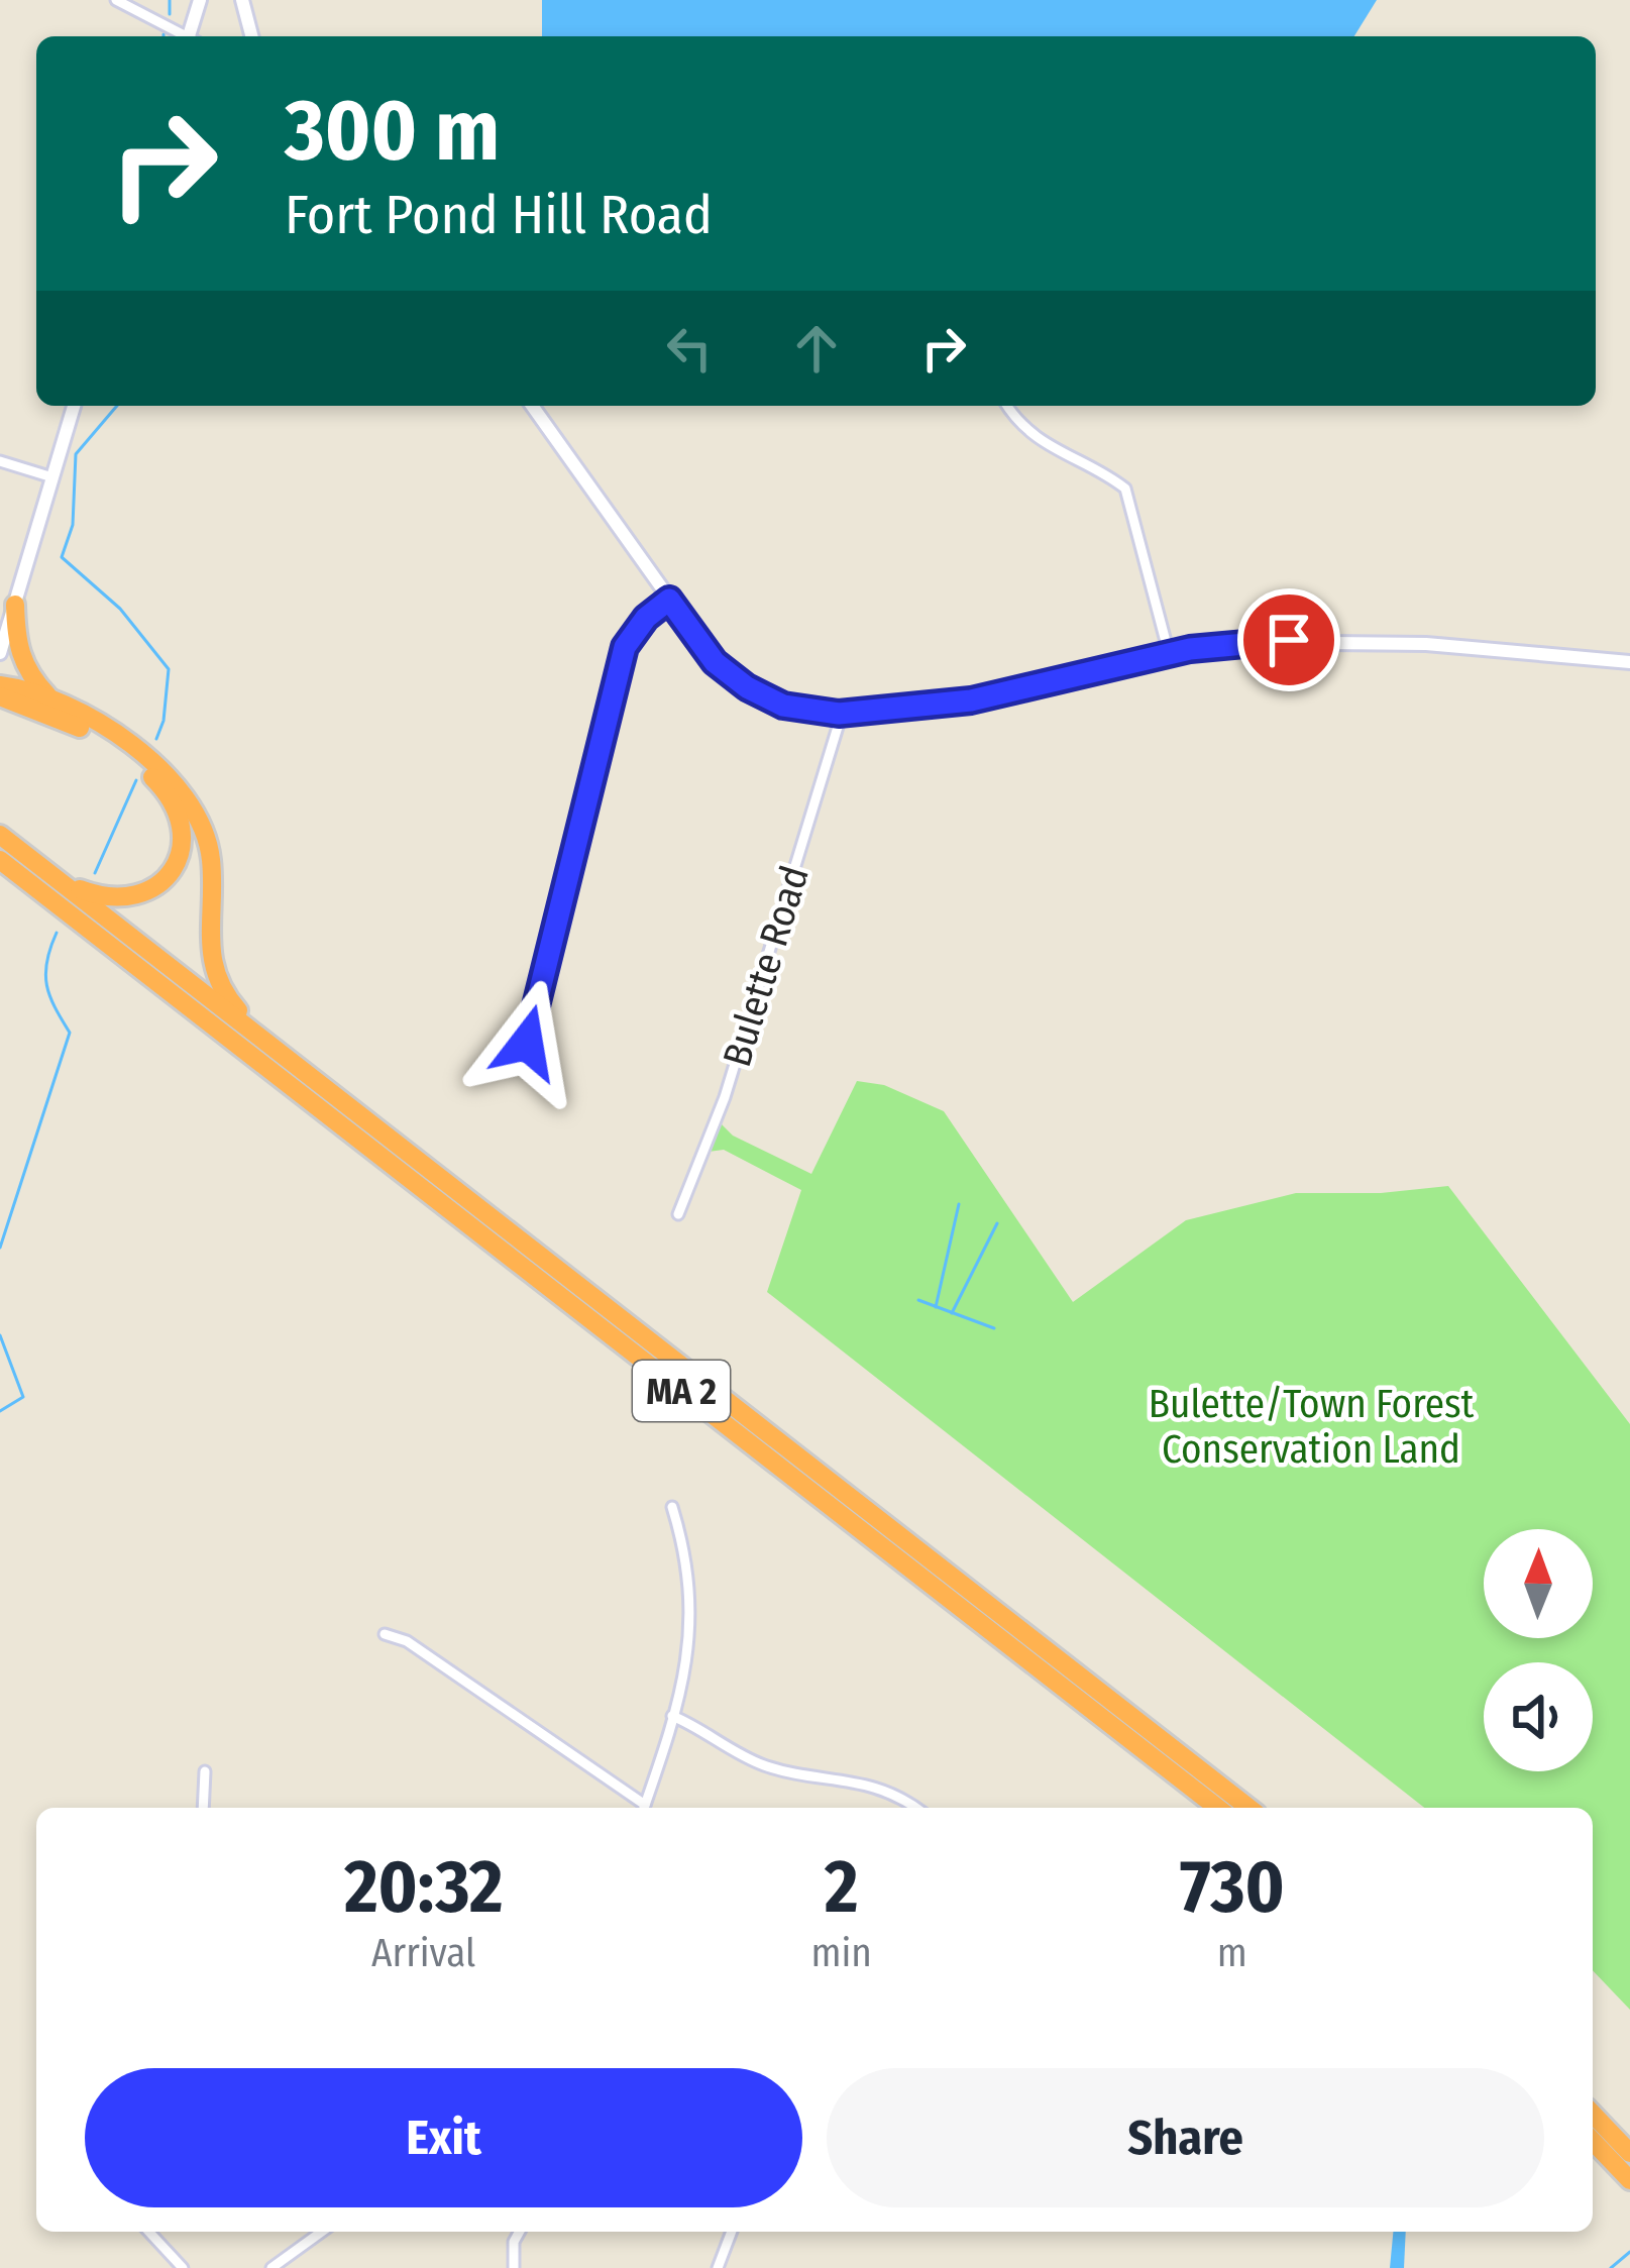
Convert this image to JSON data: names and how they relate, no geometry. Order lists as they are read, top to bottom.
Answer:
{
  "streets": {
    "highway": ["MA 2"],
    "street": ["Bulette Road"]
  },
  "parks": ["Bulette/Town Forest Conservation Land"],
  "north": "top",
  "page": {
    "turn": ["300 m", "Fort Pond Hill Road"],
    "eta": [
      "20:32",
      "Arrival",
      "2",
      "min",
      "730",
      "m"
    ],
    "buttons": ["Exit", "Share"]
  }
}
